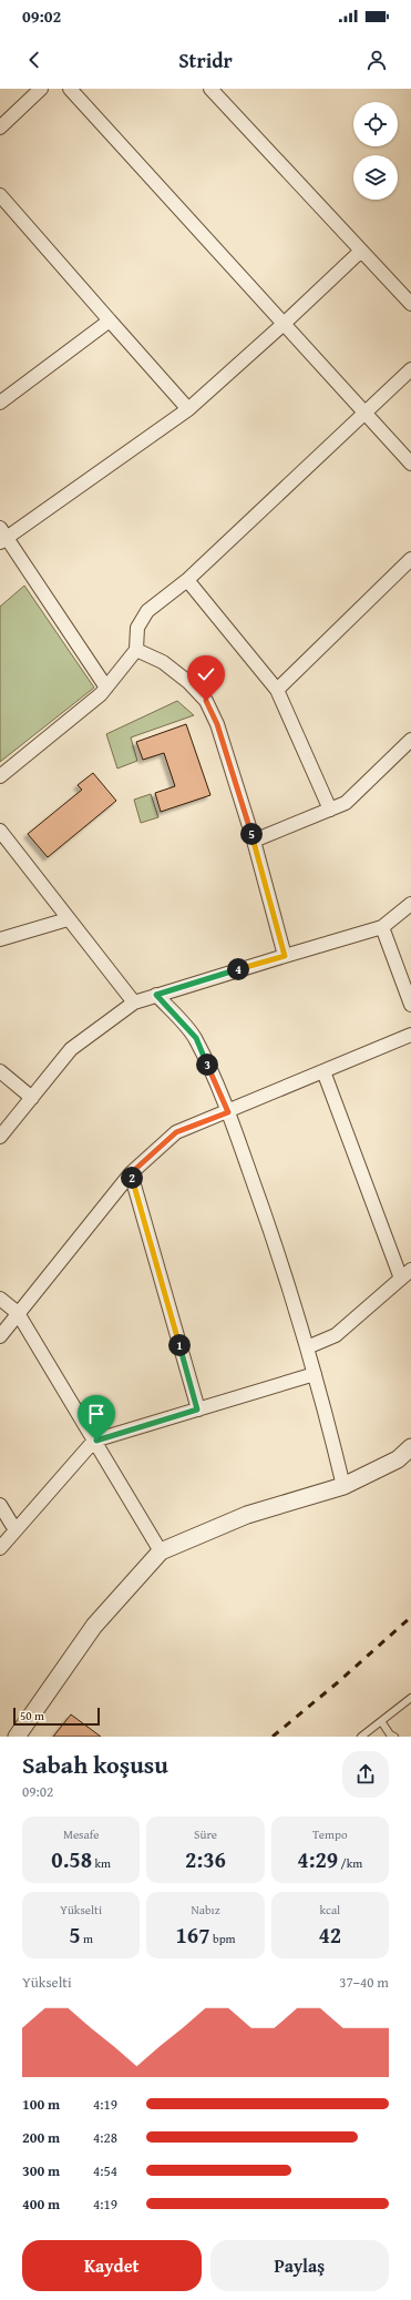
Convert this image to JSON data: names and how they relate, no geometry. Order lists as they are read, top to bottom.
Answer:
{
  "scale_bar": "50 m",
  "page": {
    "status": "09:02",
    "header": "Stridr",
    "pins": [
      "5",
      "4",
      "3",
      "2",
      "1"
    ],
    "scale": "50 m",
    "heading": ["Sabah koşusu", "09:02"],
    "stats": [
      ["Mesafe", "0.58 km"],
      ["Süre", "2:36"],
      ["Tempo", "4:29 /km"],
      ["Yükselti", "5 m"],
      ["Nabız", "167 bpm"],
      ["kcal", "42"]
    ],
    "chart": ["Yükselti", "37–40 m"],
    "list": [
      {
        "name": "100 m",
        "note": "4:19"
      },
      {
        "name": "200 m",
        "note": "4:28"
      },
      {
        "name": "300 m",
        "note": "4:54"
      },
      {
        "name": "400 m",
        "note": "4:19"
      }
    ],
    "buttons": ["Kaydet", "Paylaş"]
  }
}
